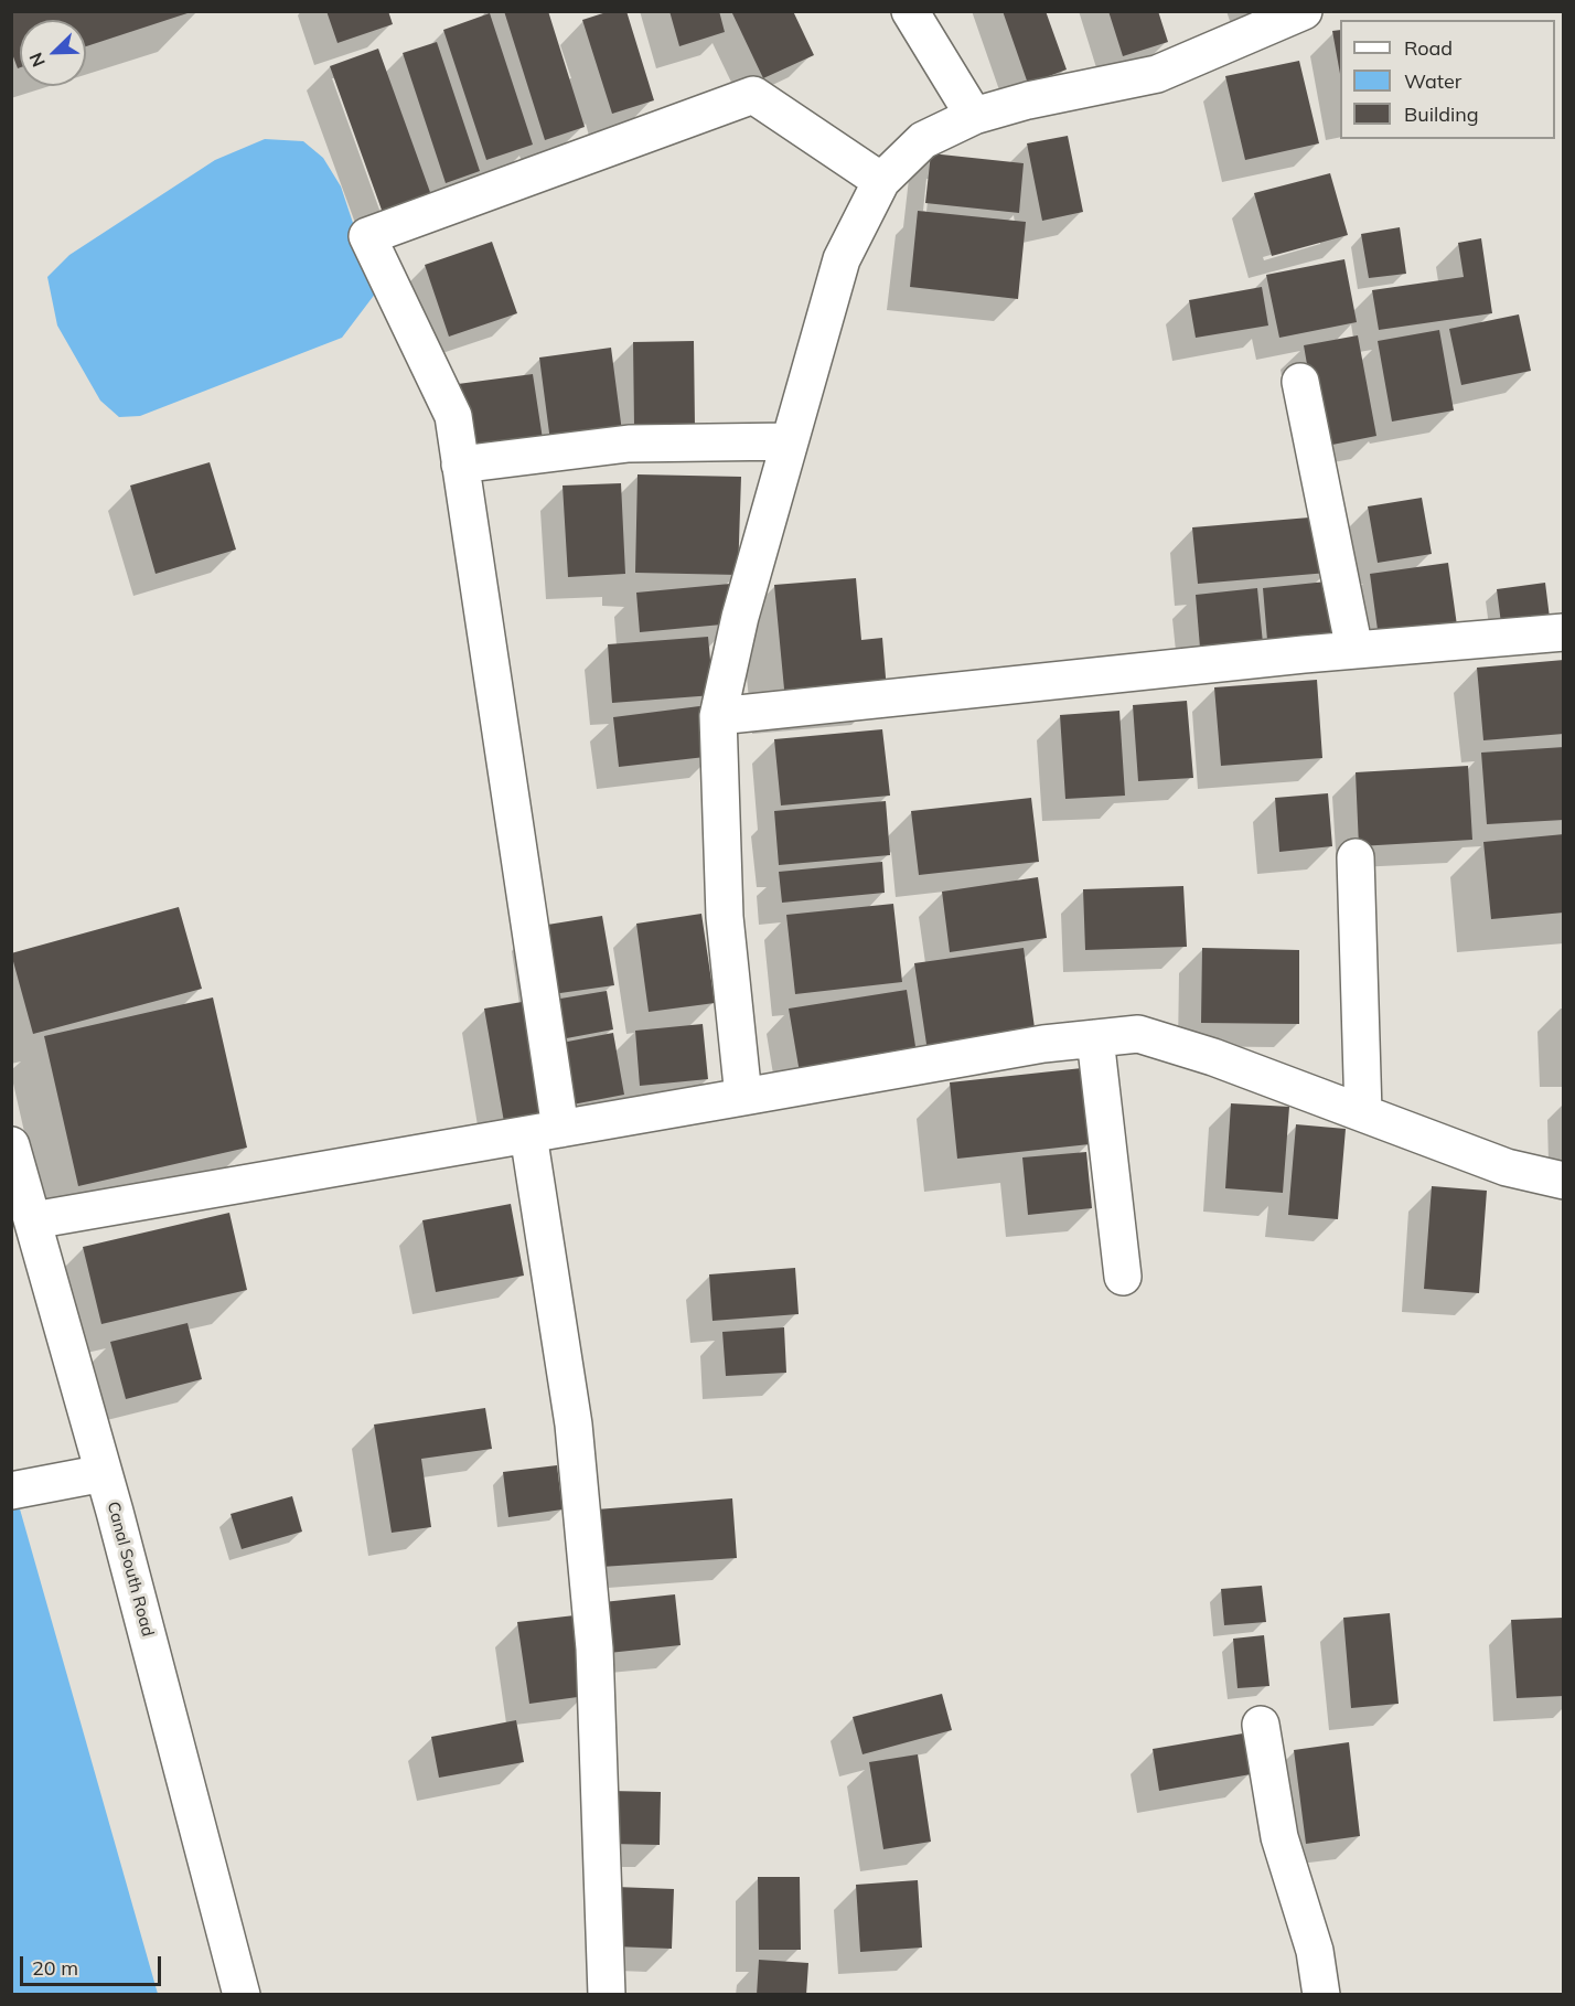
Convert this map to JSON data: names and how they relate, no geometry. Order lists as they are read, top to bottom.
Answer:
{
  "streets": {
    "street": ["Canal South Road"]
  },
  "legend": ["Road", "Water", "Building"],
  "scale_bar": "20 m",
  "north": "bottom left"
}
